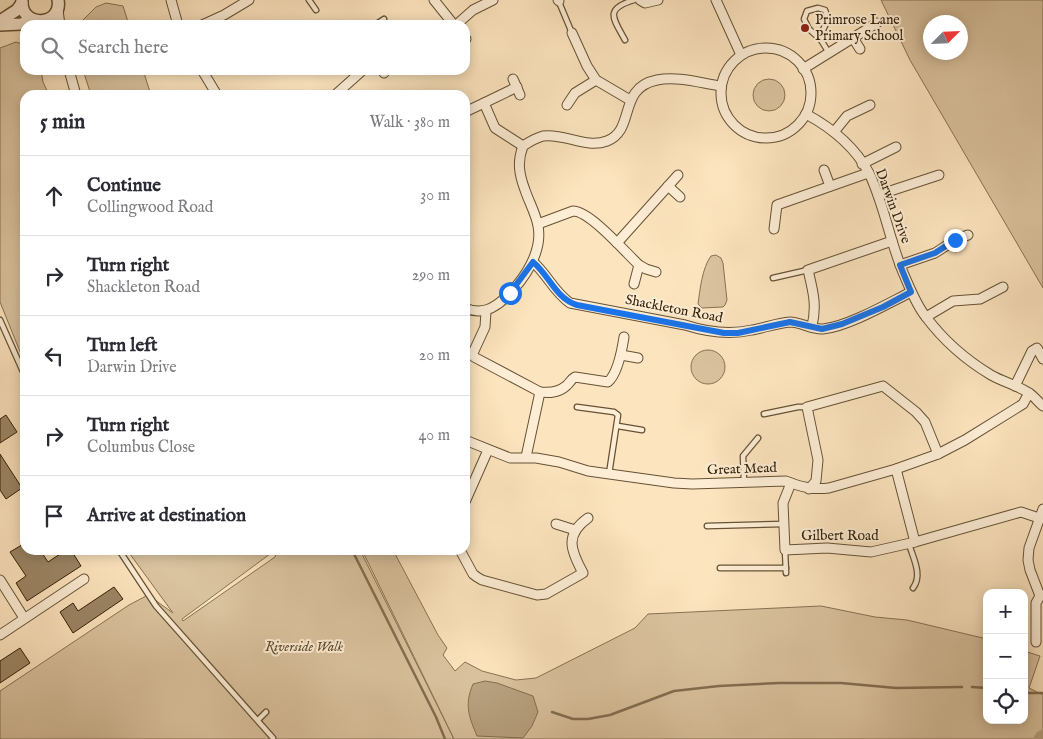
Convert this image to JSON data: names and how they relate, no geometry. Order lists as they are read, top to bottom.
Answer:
{
  "streets": {
    "street": [
      "Darwin Drive",
      "Shackleton Road",
      "Great Mead",
      "Gilbert Road"
    ]
  },
  "crossings": [
    ["Darwin Drive", "Shackleton Road"],
    ["Darwin Drive", "Great Mead"],
    ["Great Mead", "Gilbert Road"]
  ],
  "parks": ["Riverside Walk"],
  "places": ["Primrose Lane Primary School"],
  "north": "top right",
  "page": {
    "search": "Search here",
    "heading": ["5 min", "Walk · 380 m"],
    "list": [
      ["Continue", "Collingwood Road", "30 m"],
      ["Turn right", "Shackleton Road", "290 m"],
      ["Turn left", "Darwin Drive", "20 m"],
      ["Turn right", "Columbus Close", "40 m"],
      "Arrive at destination"
    ],
    "map_buttons": ["+", "−"]
  }
}
